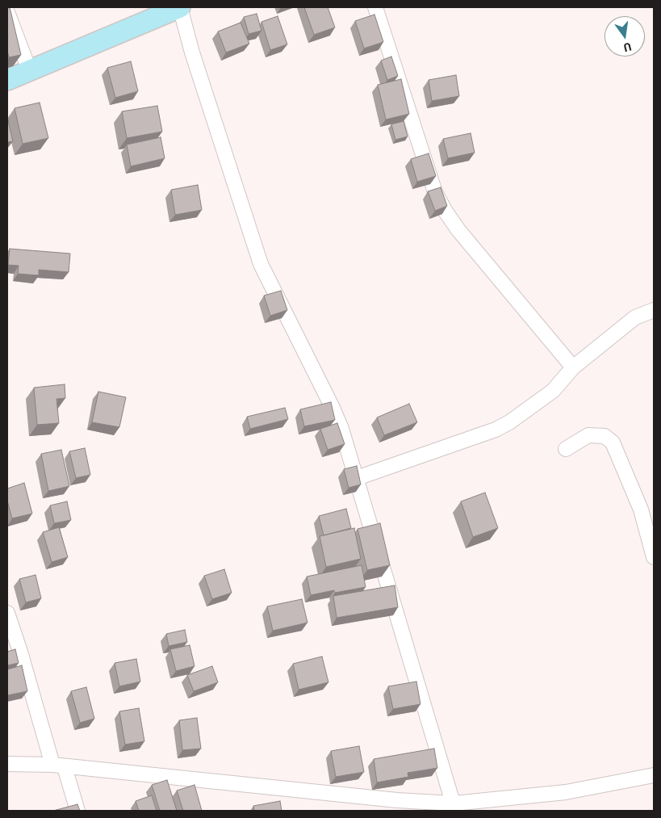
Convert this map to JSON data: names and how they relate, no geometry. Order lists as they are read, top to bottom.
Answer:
{
  "north": "bottom"
}
